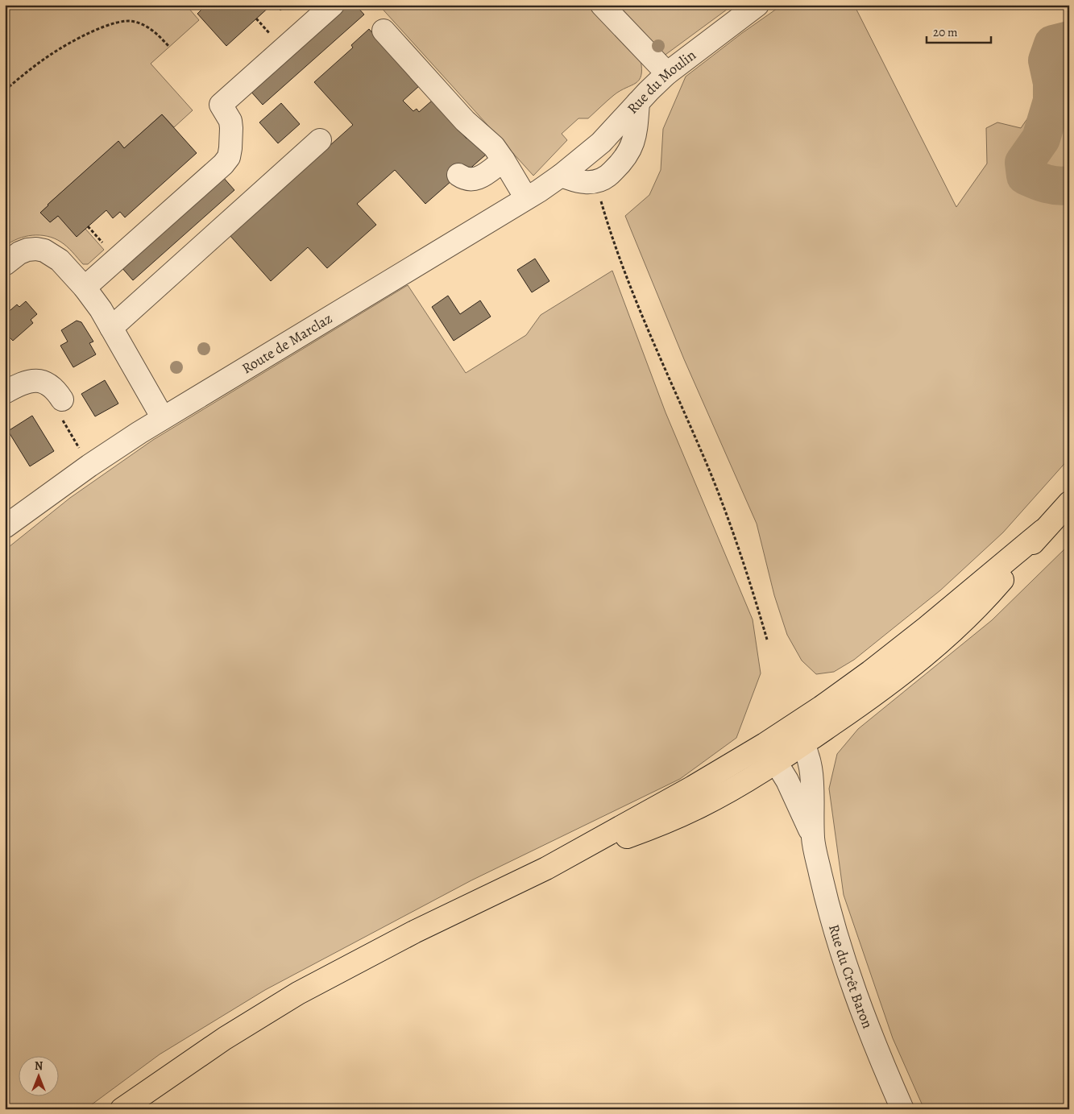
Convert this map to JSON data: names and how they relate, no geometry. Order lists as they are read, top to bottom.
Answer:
{
  "streets": {
    "street": ["Rue du Moulin", "Route de Marclaz", "Rue du Crêt Baron"]
  },
  "crossings": [
    ["Rue du Moulin", "Route de Marclaz"]
  ],
  "scale_bar": "20 m",
  "north": "top"
}
